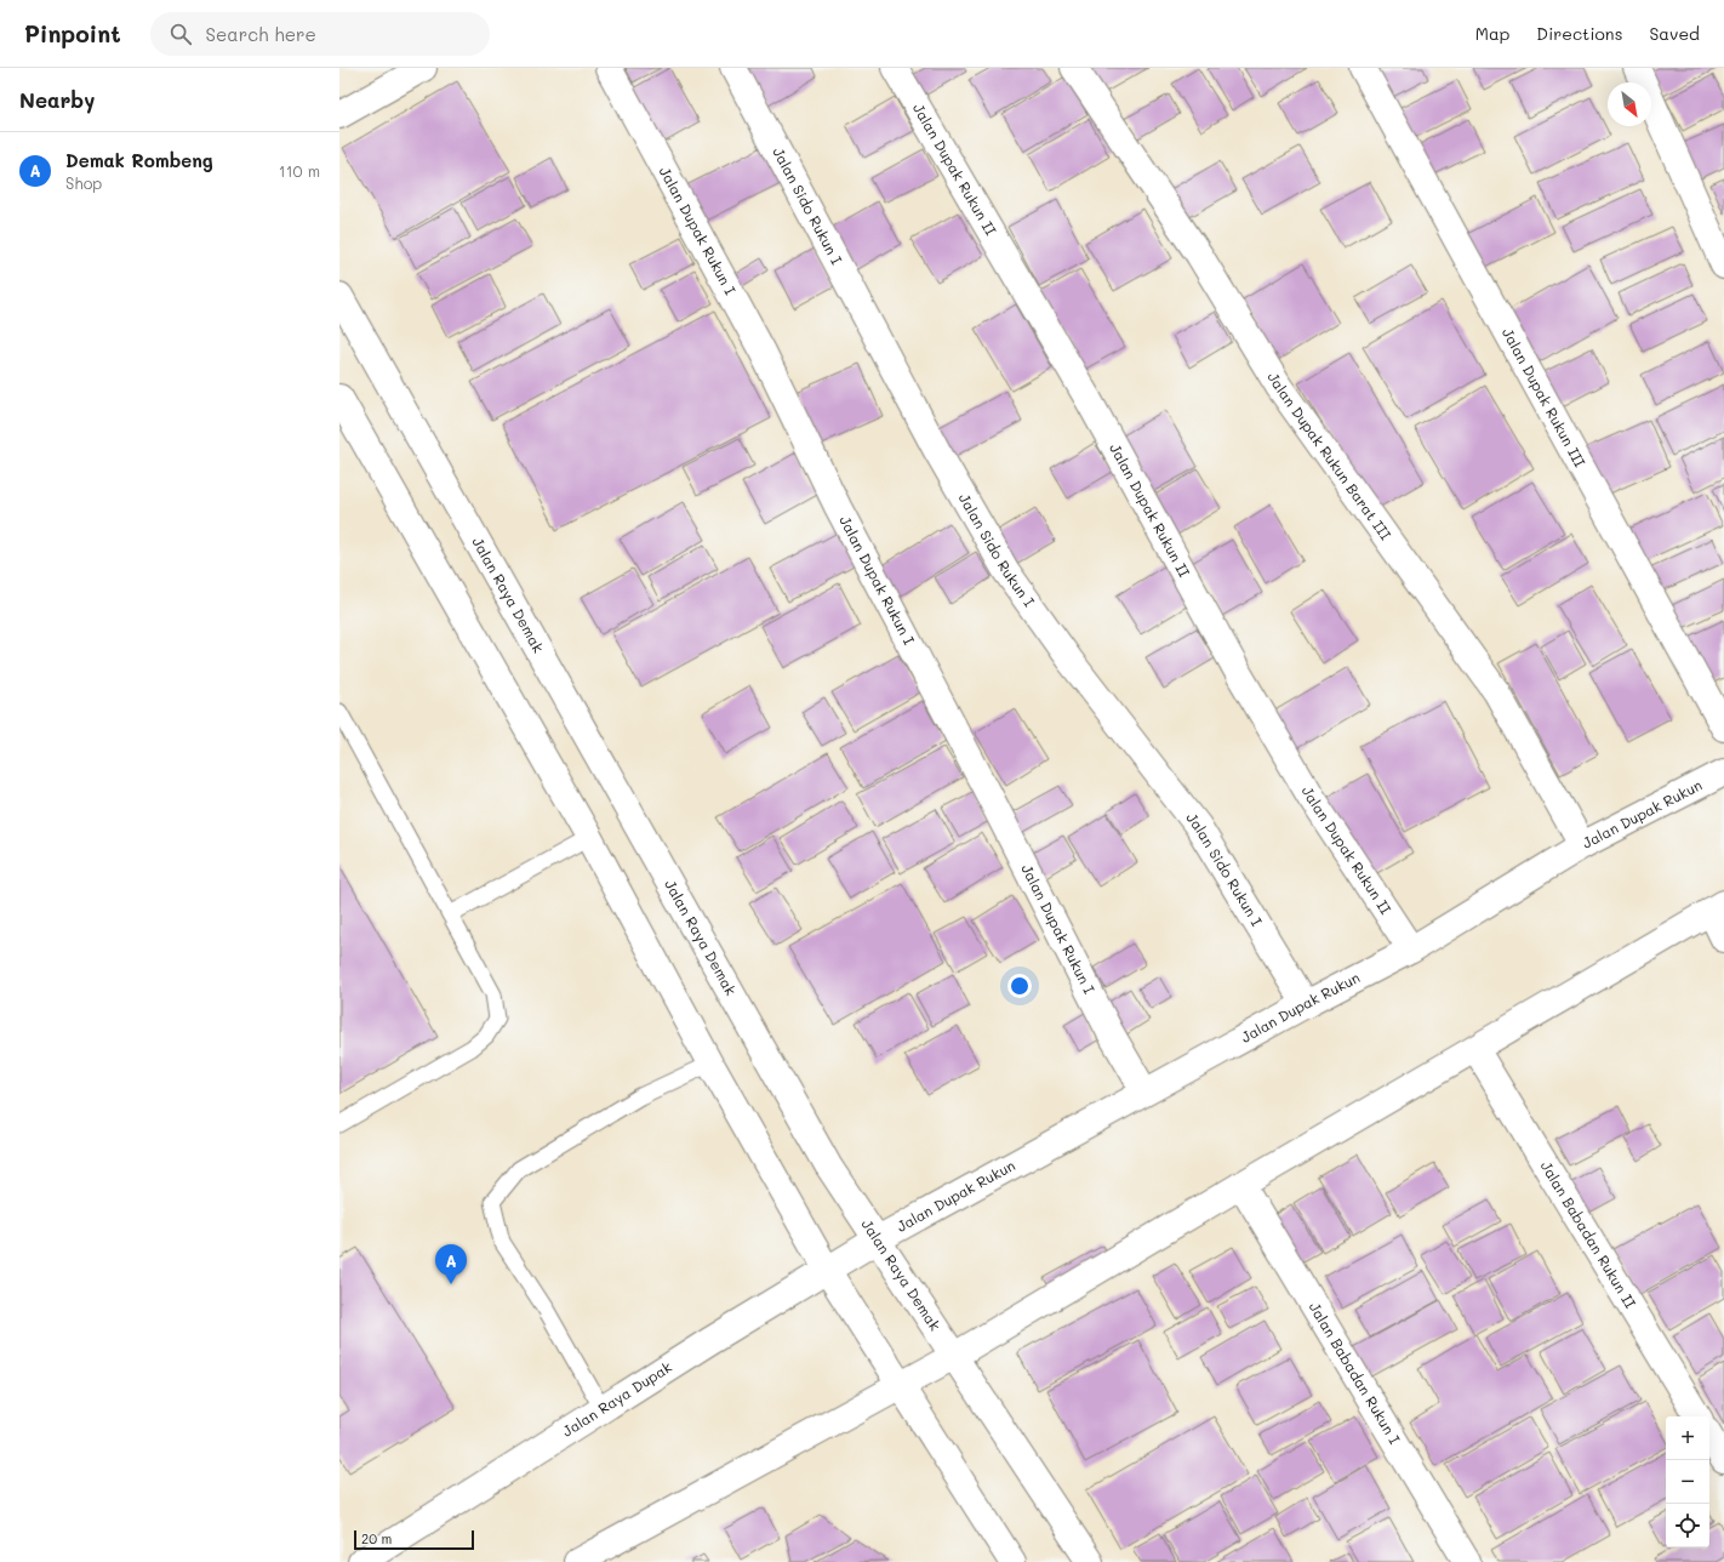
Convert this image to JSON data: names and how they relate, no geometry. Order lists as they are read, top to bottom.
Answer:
{
  "streets": {
    "main road": [
      "Jalan Dupak Rukun II",
      "Jalan Sido Rukun I",
      "Jalan Dupak Rukun I",
      "Jalan Dupak Rukun III",
      "Jalan Dupak Rukun Barat III",
      "Jalan Raya Demak",
      "Jalan Dupak Rukun",
      "Jalan Babadan Rukun II",
      "Jalan Babadan Rukun I",
      "Jalan Raya Dupak"
    ]
  },
  "crossings": [
    ["Jalan Dupak Rukun II", "Jalan Dupak Rukun"],
    ["Jalan Sido Rukun I", "Jalan Dupak Rukun"],
    ["Jalan Dupak Rukun I", "Jalan Dupak Rukun"],
    ["Jalan Dupak Rukun Barat III", "Jalan Dupak Rukun"],
    ["Jalan Raya Demak", "Jalan Dupak Rukun"],
    ["Jalan Raya Demak", "Jalan Raya Dupak"],
    ["Jalan Dupak Rukun", "Jalan Raya Dupak"]
  ],
  "scale_bar": "20 m",
  "north": "bottom right",
  "page": {
    "header": "Pinpoint",
    "search": "Search here",
    "nav": ["Map", "Directions", "Saved"],
    "heading": "Nearby",
    "list": [
      {
        "mark": "A",
        "name": "Demak Rombeng",
        "note": "Shop",
        "value": "110 m"
      }
    ],
    "pins": "A",
    "map_buttons": ["+", "−"],
    "scale": "20 m"
  }
}
